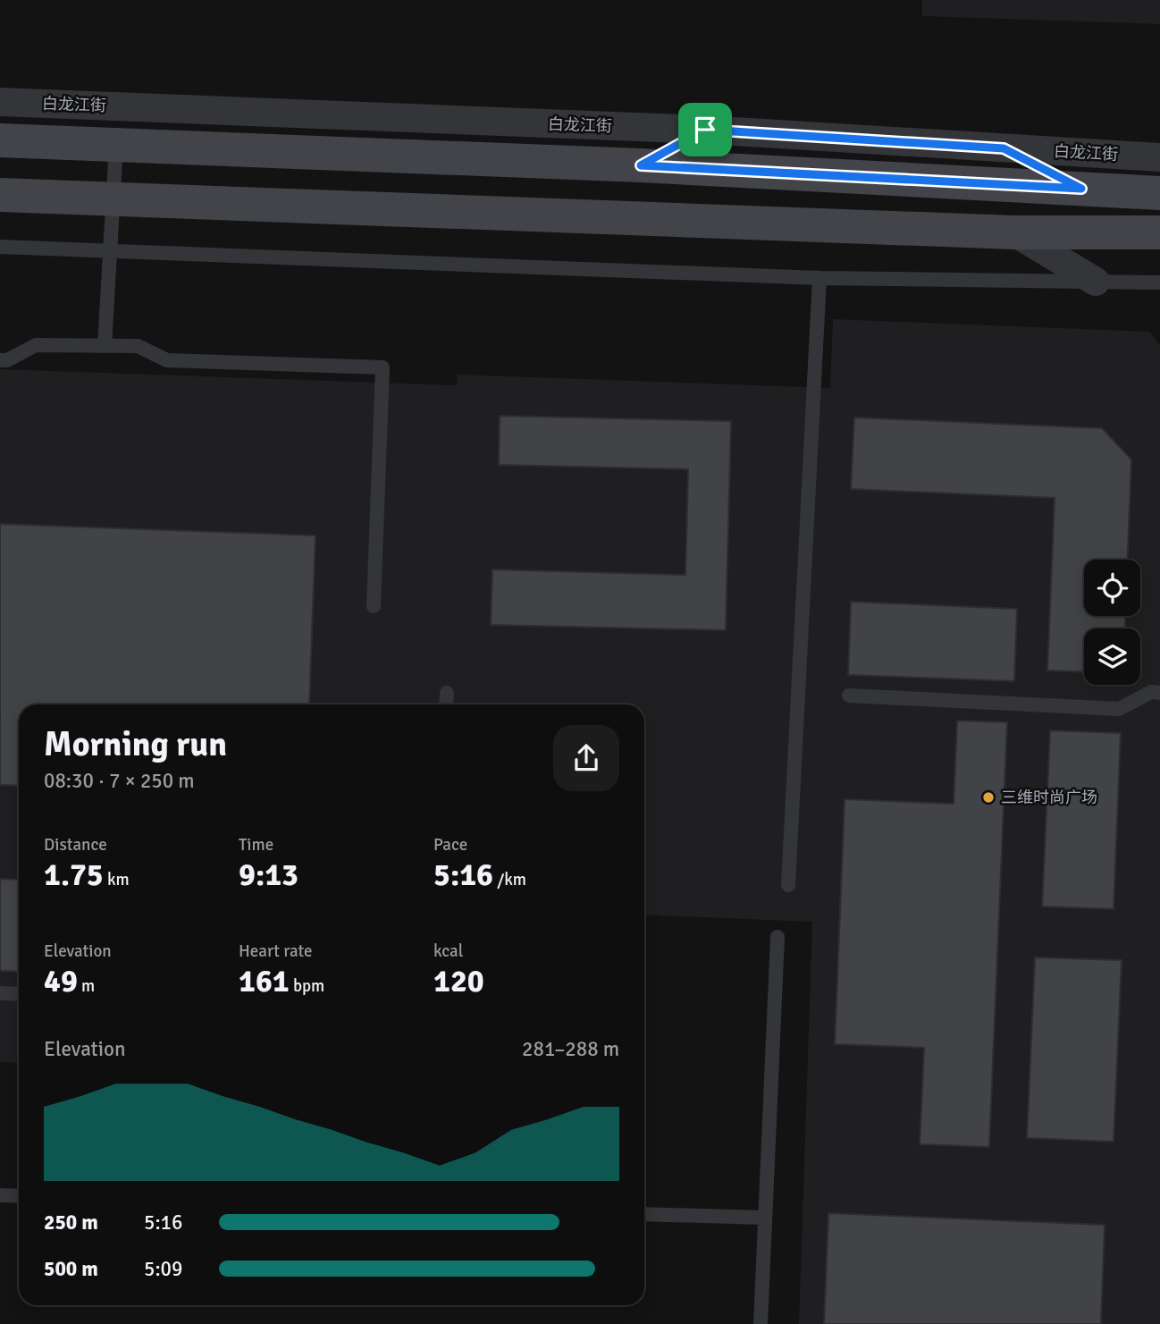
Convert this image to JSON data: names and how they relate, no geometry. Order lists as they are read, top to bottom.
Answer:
{
  "streets": {
    "street": ["白龙江街"]
  },
  "places": ["三维时尚广场"],
  "page": {
    "heading": ["Morning run", "08:30 · 7 × 250 m"],
    "stats": [
      ["Distance", "1.75 km"],
      ["Time", "9:13"],
      ["Pace", "5:16 /km"],
      ["Elevation", "49 m"],
      ["Heart rate", "161 bpm"],
      ["kcal", "120"]
    ],
    "chart": ["Elevation", "281–288 m"],
    "list": [
      {
        "name": "250 m",
        "note": "5:16"
      },
      {
        "name": "500 m",
        "note": "5:09"
      }
    ]
  }
}
